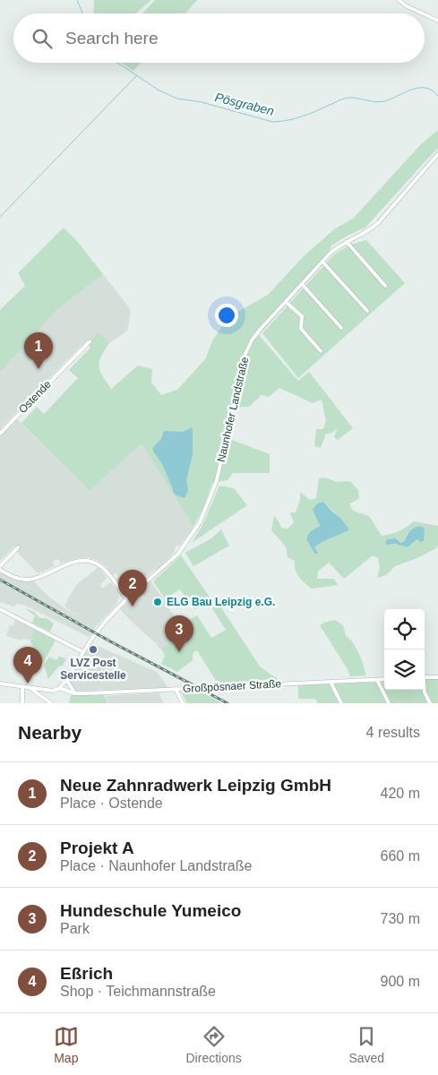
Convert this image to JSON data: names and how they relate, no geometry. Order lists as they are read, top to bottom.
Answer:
{
  "streets": {
    "street": ["Ostende", "Naunhofer Landstraße", "Großpösnaer Straße"]
  },
  "crossings": [
    ["Naunhofer Landstraße", "Großpösnaer Straße"]
  ],
  "water": ["Pösgraben"],
  "places": ["ELG Bau Leipzig e.G.", "LVZ Post Servicestelle"],
  "page": {
    "search": "Search here",
    "pins": [
      "1",
      "2",
      "3",
      "4"
    ],
    "heading": ["Nearby", "4 results"],
    "list": [
      {
        "mark": "1",
        "name": "Neue Zahnradwerk Leipzig GmbH",
        "note": "Place · Ostende",
        "value": "420 m"
      },
      {
        "mark": "2",
        "name": "Projekt A",
        "note": "Place · Naunhofer Landstraße",
        "value": "660 m"
      },
      {
        "mark": "3",
        "name": "Hundeschule Yumeico",
        "note": "Park",
        "value": "730 m"
      },
      {
        "mark": "4",
        "name": "Eßrich",
        "note": "Shop · Teichmannstraße",
        "value": "900 m"
      }
    ],
    "nav": ["Map", "Directions", "Saved"]
  }
}
